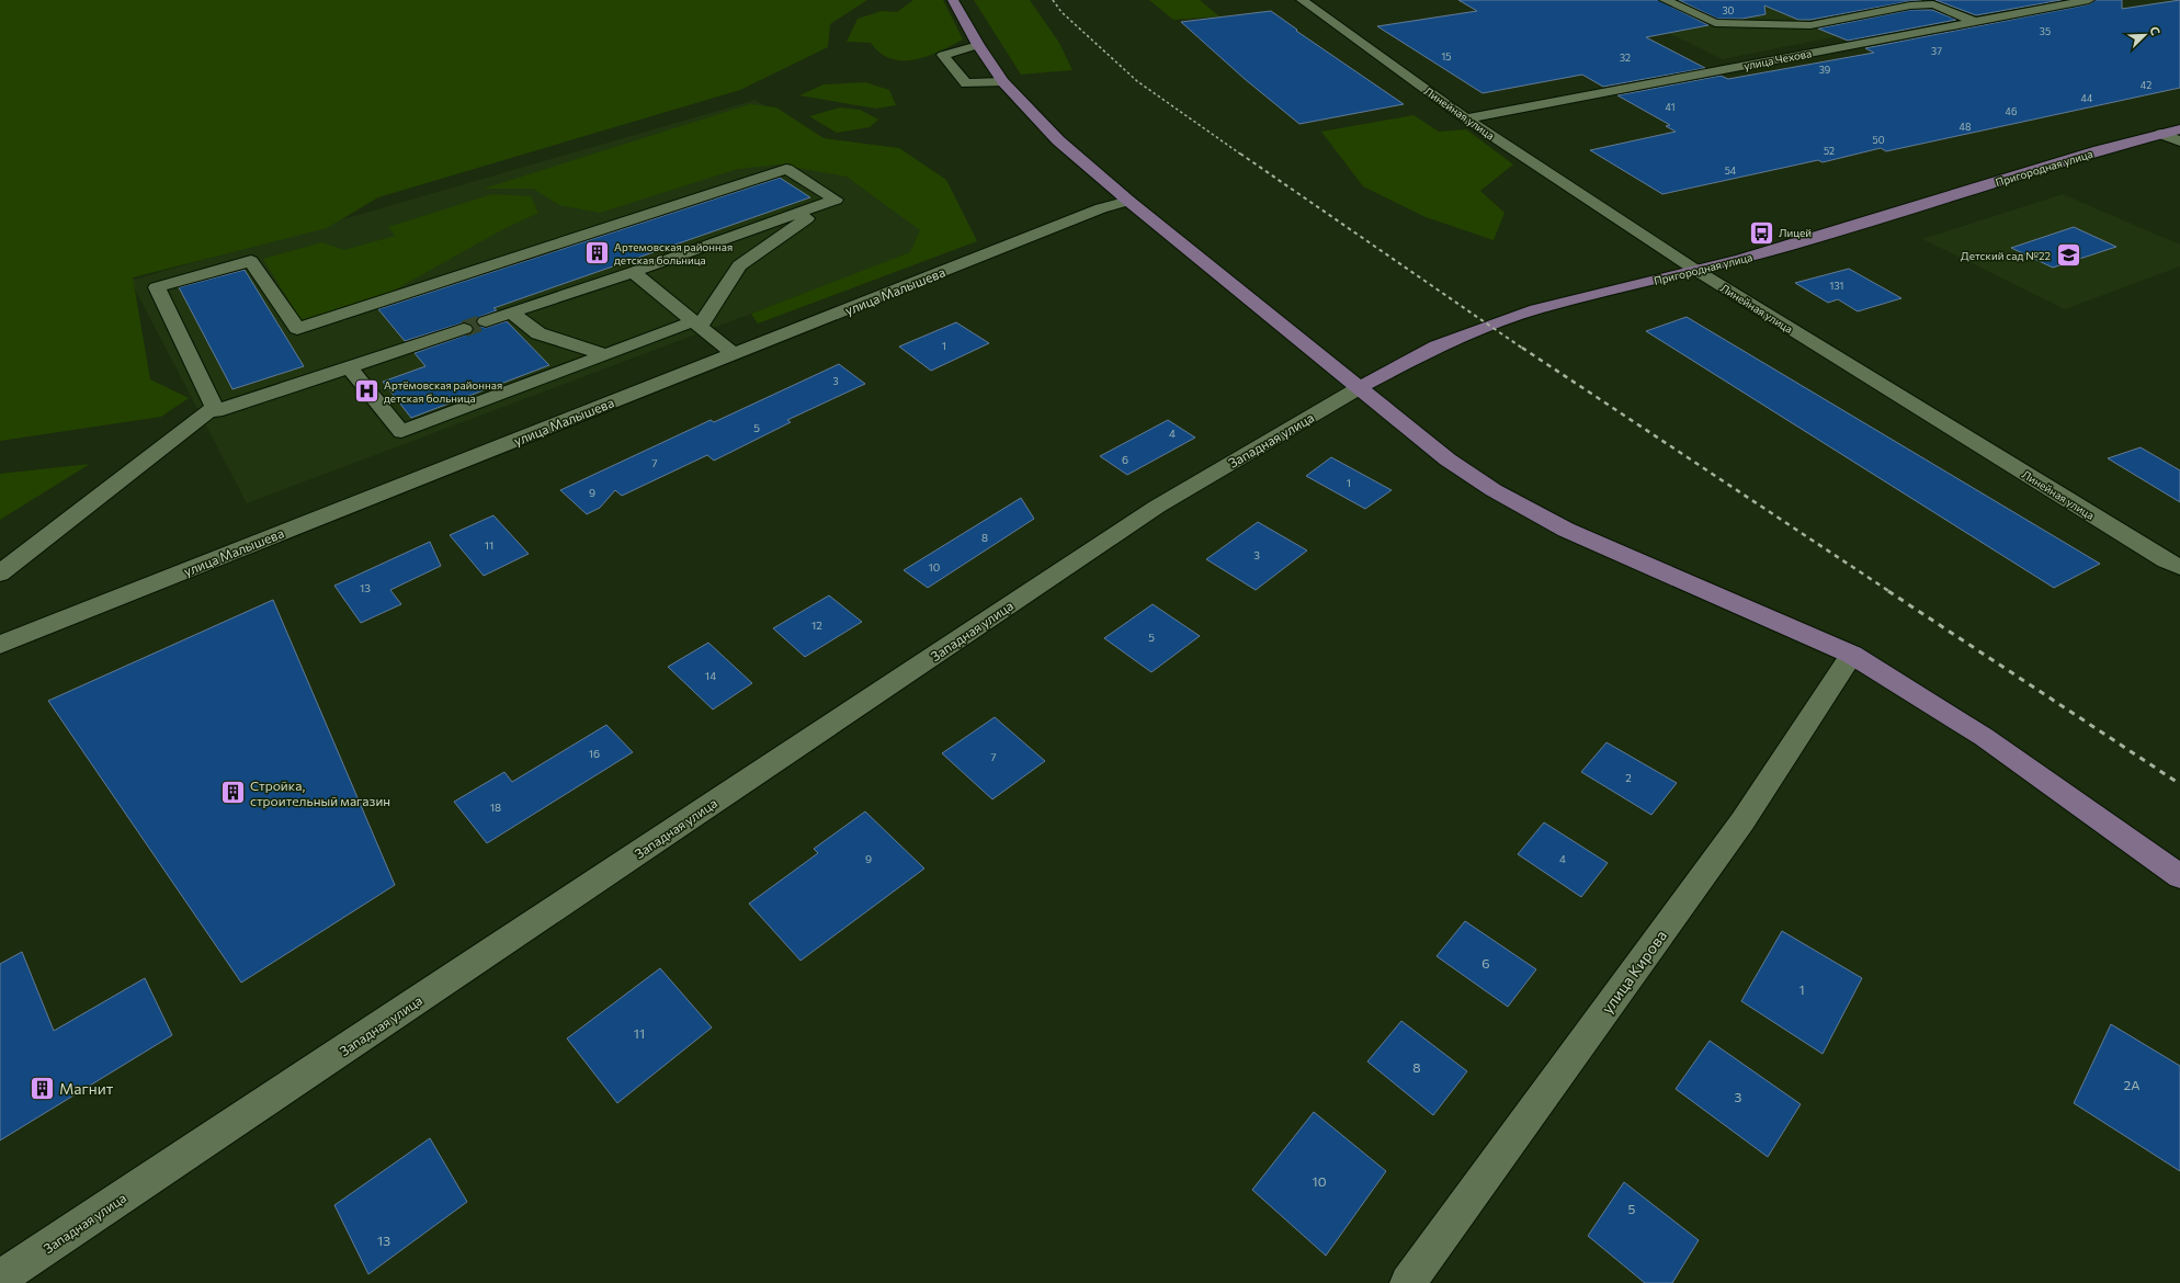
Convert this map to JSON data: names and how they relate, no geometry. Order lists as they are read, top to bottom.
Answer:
{
  "streets": {
    "main road": ["Пригородная улица"],
    "street": [
      "улица Чехова",
      "Линейная улица",
      "улица Малышева",
      "Западная улица",
      "улица Кирова"
    ]
  },
  "crossings": [
    ["улица Чехова", "Линейная улица"],
    ["Линейная улица", "Пригородная улица"],
    ["Пригородная улица", "Западная улица"]
  ],
  "places": {
    "bus stop": ["Лицей"],
    "building": ["Артемовская районная детская больница", "Стройка, строительный магазин", "Магнит"],
    "school or university": ["Детский сад №22"],
    "hospital": ["Артёмовская районная детская больница"]
  },
  "house_numbers": [
    "30",
    "35",
    "37",
    "15",
    "32",
    "39",
    "42",
    "44",
    "41",
    "46",
    "48",
    "50",
    "52",
    "54",
    "131",
    "1",
    "3",
    "5",
    "4",
    "6",
    "7",
    "1",
    "9",
    "8",
    "11",
    "3",
    "10",
    "13",
    "12",
    "5",
    "14",
    "16",
    "7",
    "2",
    "18",
    "9",
    "4",
    "6",
    "1",
    "11",
    "8",
    "2А",
    "3",
    "10",
    "5",
    "13"
  ],
  "north": "top right"
}
